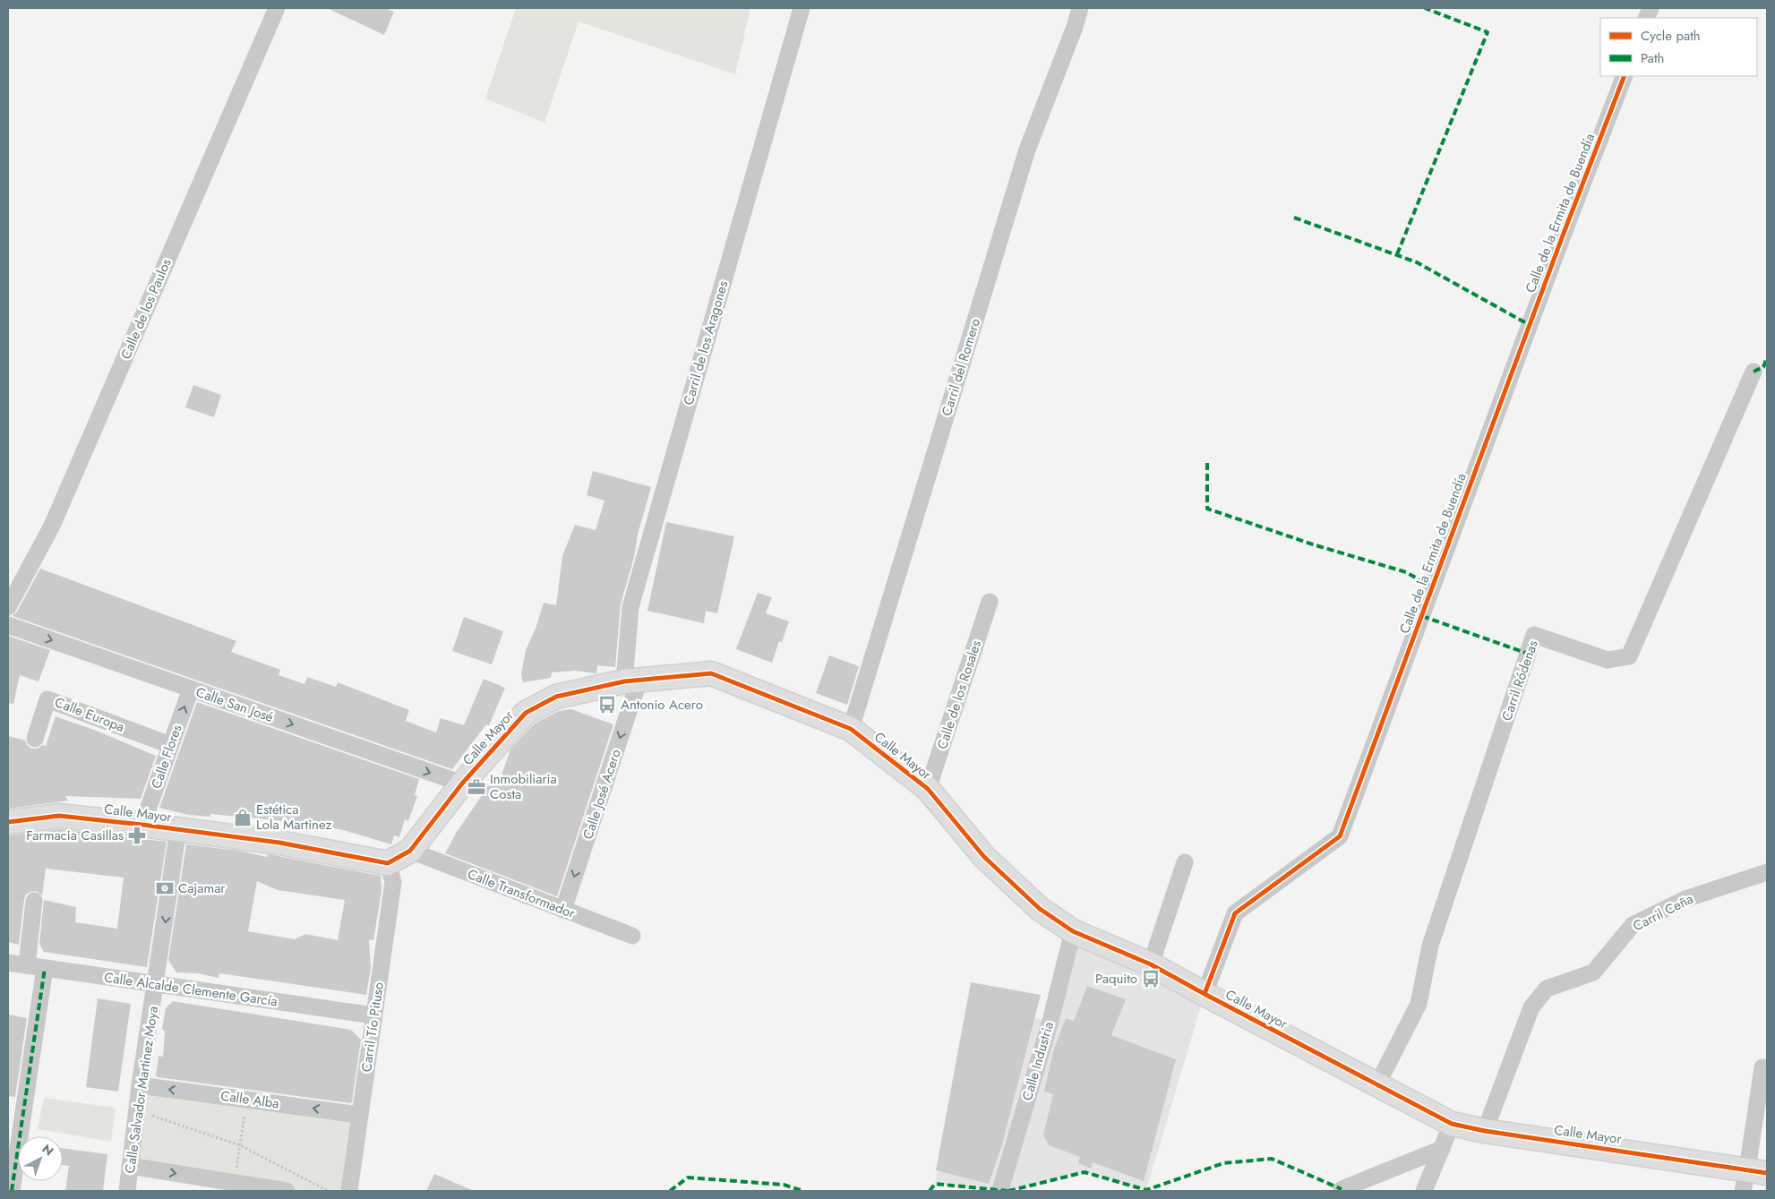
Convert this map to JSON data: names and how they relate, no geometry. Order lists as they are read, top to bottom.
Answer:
{
  "streets": {
    "street": [
      "Calle de la Ermita de Buendía",
      "Calle de los Paulos",
      "Carril de los Aragones",
      "Carril del Romero",
      "Carril Ródenas",
      "Calle de los Rosales",
      "Calle San José",
      "Calle Europa",
      "Calle Mayor",
      "Calle Flores",
      "Calle José Acero",
      "Calle Transformador",
      "Carril Ceña",
      "Calle Alcalde Clemente García",
      "Carril Tío Pituso",
      "Calle Industria",
      "Calle Salvador Martinez Moya",
      "Calle Alba"
    ]
  },
  "crossings": [
    ["Calle de la Ermita de Buendía", "Calle Mayor"],
    ["Carril de los Aragones", "Calle Mayor"],
    ["Carril de los Aragones", "Calle José Acero"],
    ["Carril del Romero", "Calle Mayor"],
    ["Carril Ródenas", "Calle Mayor"],
    ["Calle de los Rosales", "Calle Mayor"],
    ["Calle San José", "Calle Mayor"],
    ["Calle San José", "Calle Flores"],
    ["Calle Europa", "Calle Flores"],
    ["Calle Mayor", "Calle Flores"],
    ["Calle Mayor", "Calle José Acero"],
    ["Calle Mayor", "Calle Transformador"],
    ["Calle Mayor", "Carril Ceña"],
    ["Calle Mayor", "Carril Tío Pituso"],
    ["Calle Mayor", "Calle Industria"],
    ["Calle Mayor", "Calle Salvador Martinez Moya"],
    ["Calle José Acero", "Calle Transformador"],
    ["Calle Alcalde Clemente García", "Carril Tío Pituso"],
    ["Calle Alcalde Clemente García", "Calle Salvador Martinez Moya"],
    ["Carril Tío Pituso", "Calle Alba"],
    ["Calle Salvador Martinez Moya", "Calle Alba"]
  ],
  "one_way": ["Calle San José", "Calle Flores", "Calle José Acero"],
  "places": {
    "bus stop": ["Antonio Acero", "Paquito"],
    "office": ["Inmobiliaria Costa"],
    "shop": ["Estética Lola Martinez"],
    "pharmacy": ["Farmacia Casillas"],
    "bank": ["Cajamar"]
  },
  "legend": ["Cycle path", "Path"],
  "north": "top right"
}
